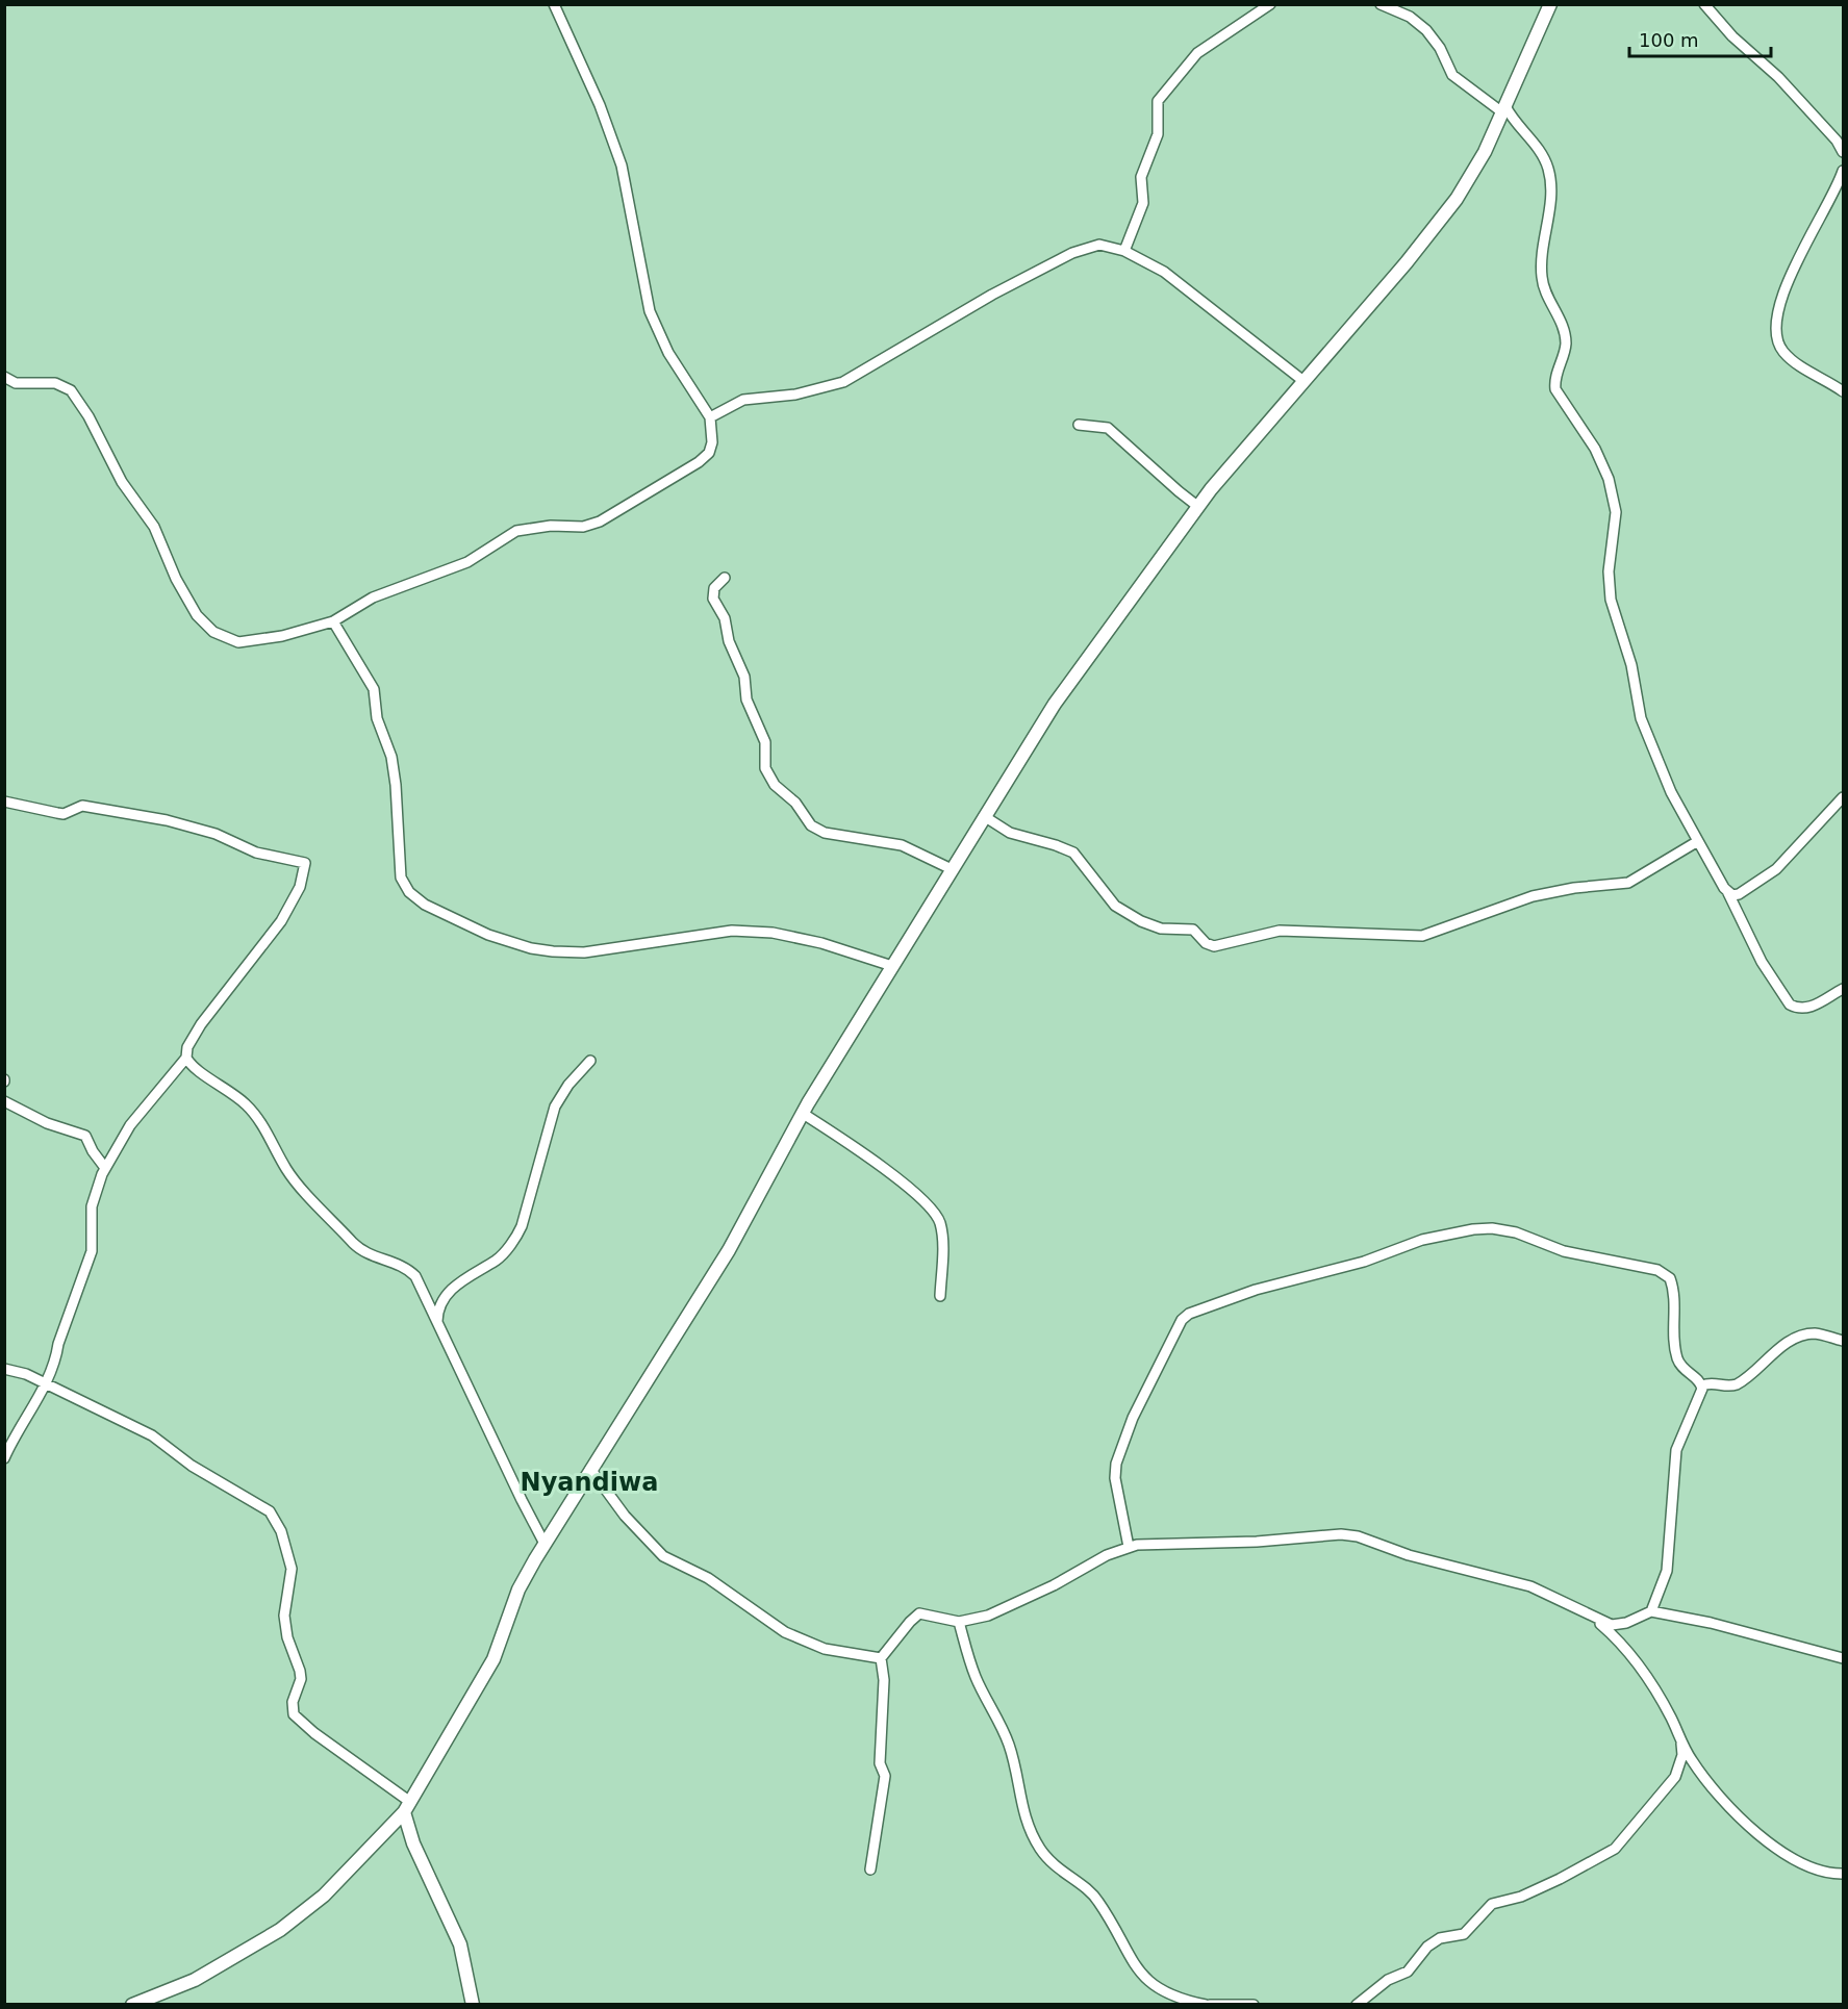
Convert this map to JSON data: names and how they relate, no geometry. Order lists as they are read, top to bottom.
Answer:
{
  "districts": ["Nyandiwa"],
  "scale_bar": "100 m"
}
